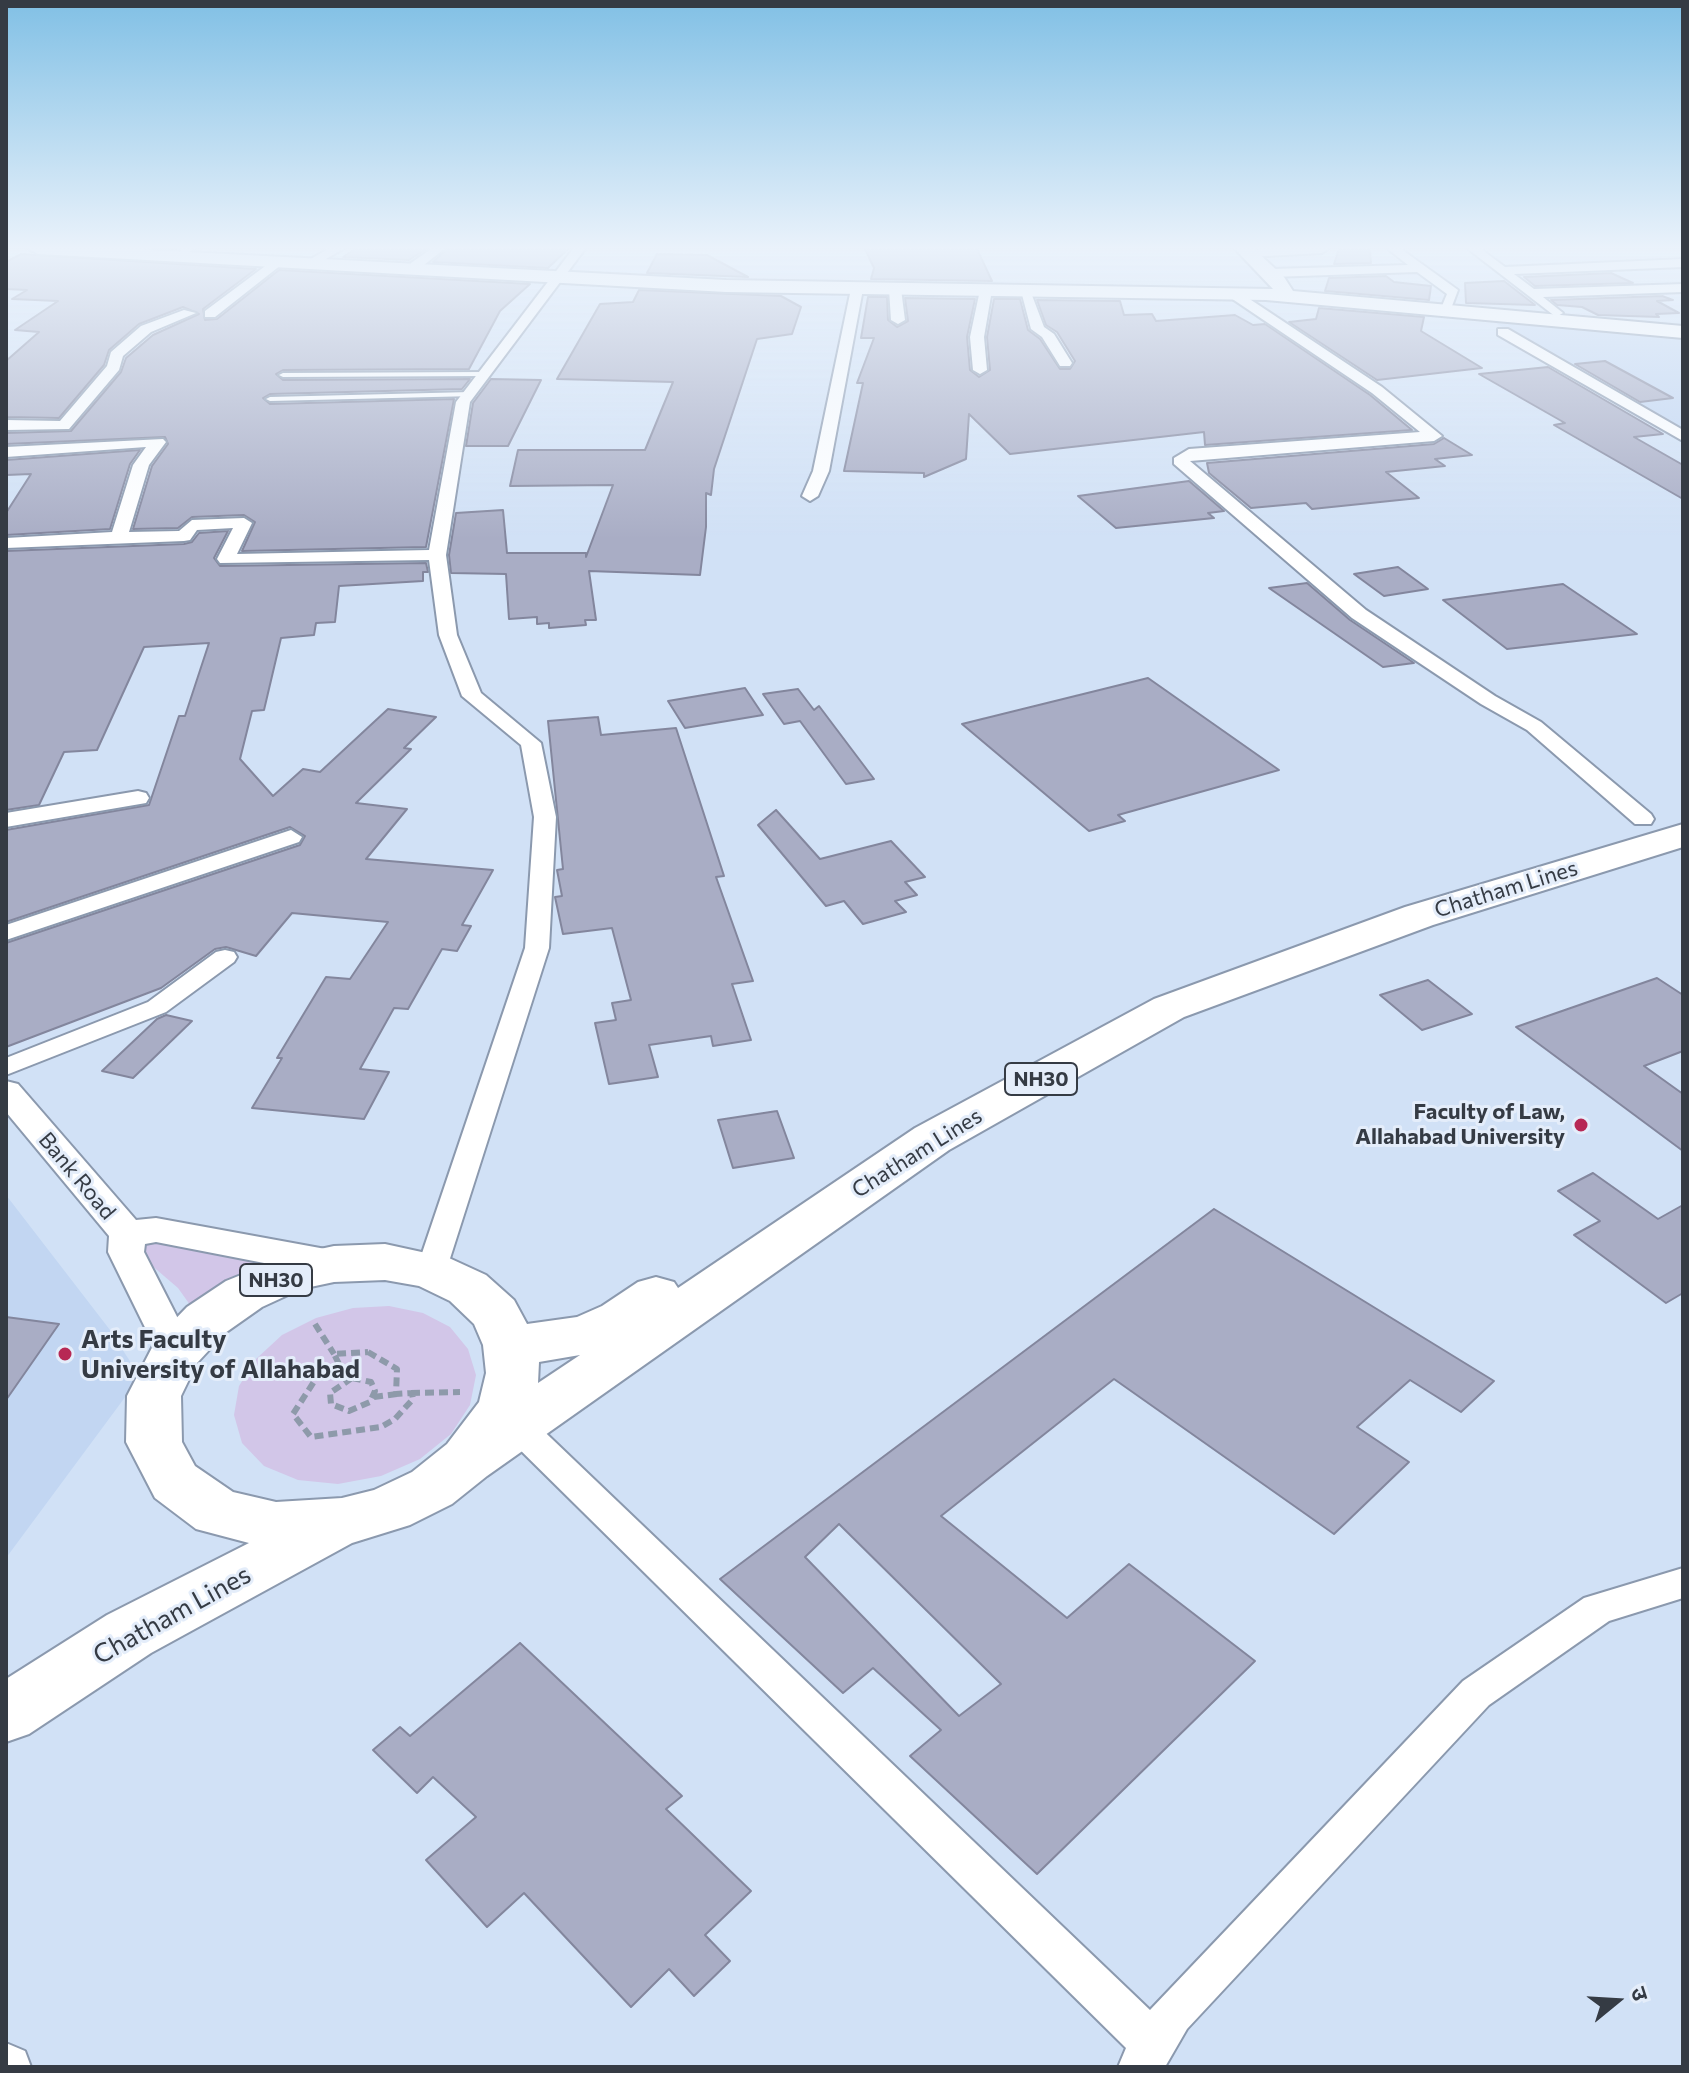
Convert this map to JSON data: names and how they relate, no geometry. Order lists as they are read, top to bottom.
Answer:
{
  "streets": {
    "highway": ["Chatham Lines", "NH30"],
    "street": ["Bank Road"]
  },
  "crossings": [
    ["Chatham Lines", "Bank Road"]
  ],
  "places": ["Faculty of Law, Allahabad University", "Arts Faculty University of Allahabad"],
  "north": "right"
}
